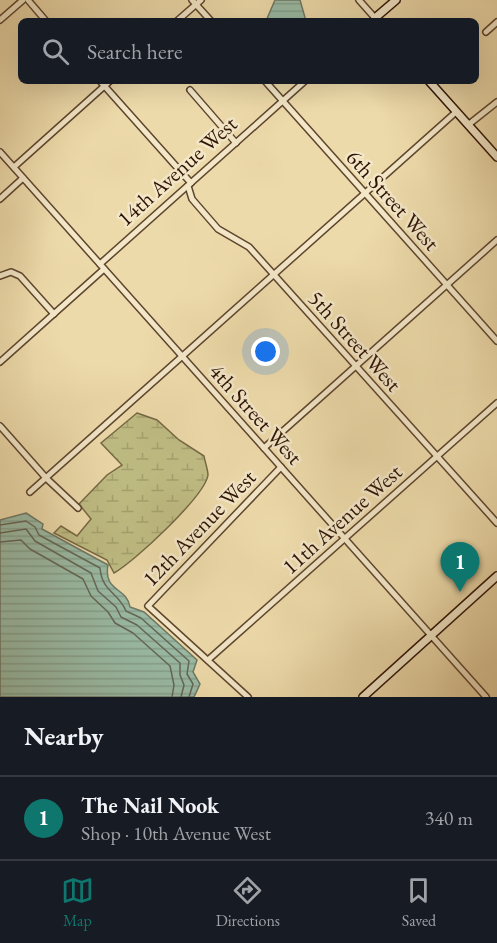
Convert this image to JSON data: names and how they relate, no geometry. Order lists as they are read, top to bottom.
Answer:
{
  "streets": {
    "street": [
      "14th Avenue West",
      "6th Street West",
      "5th Street West",
      "4th Street West",
      "11th Avenue West",
      "12th Avenue West"
    ]
  },
  "crossings": [
    ["14th Avenue West", "6th Street West"],
    ["14th Avenue West", "5th Street West"],
    ["14th Avenue West", "4th Street West"],
    ["6th Street West", "12th Avenue West"],
    ["5th Street West", "11th Avenue West"],
    ["5th Street West", "12th Avenue West"],
    ["4th Street West", "11th Avenue West"],
    ["4th Street West", "12th Avenue West"],
    ["11th Avenue West", "12th Avenue West"]
  ],
  "page": {
    "search": "Search here",
    "pins": "1",
    "heading": "Nearby",
    "list": [
      {
        "mark": "1",
        "name": "The Nail Nook",
        "note": "Shop · 10th Avenue West",
        "value": "340 m"
      }
    ],
    "nav": ["Map", "Directions", "Saved"]
  }
}
